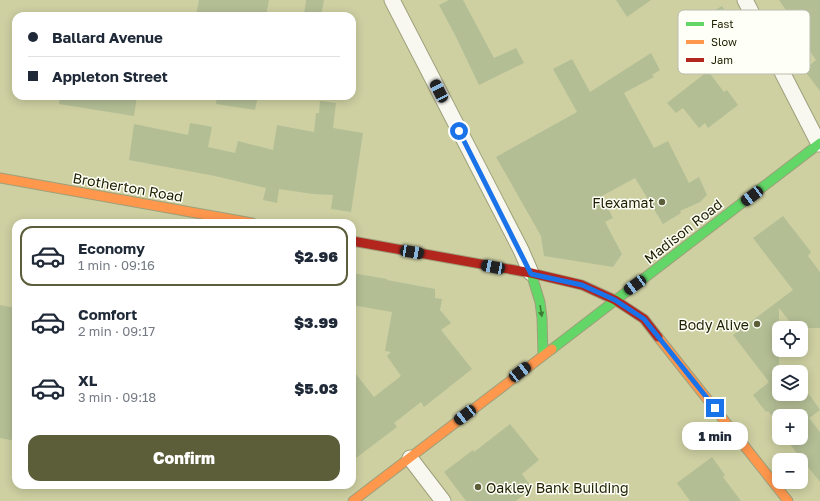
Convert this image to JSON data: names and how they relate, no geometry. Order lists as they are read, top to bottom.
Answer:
{
  "streets": {
    "street": ["Brotherton Road", "Madison Road"]
  },
  "places": ["Flexamat", "Body Alive", "Oakley Bank Building"],
  "legend": ["Fast", "Slow", "Jam"],
  "page": {
    "banner": ["Ballard Avenue", "Appleton Street"],
    "list": [
      {
        "name": "Economy",
        "note": "1 min · 09:16",
        "value": "$2.96"
      },
      {
        "name": "Comfort",
        "note": "2 min · 09:17",
        "value": "$3.99"
      },
      {
        "name": "XL",
        "note": "3 min · 09:18",
        "value": "$5.03"
      }
    ],
    "map_buttons": ["+", "−"],
    "bubble": "1 min",
    "buttons": "Confirm"
  }
}
